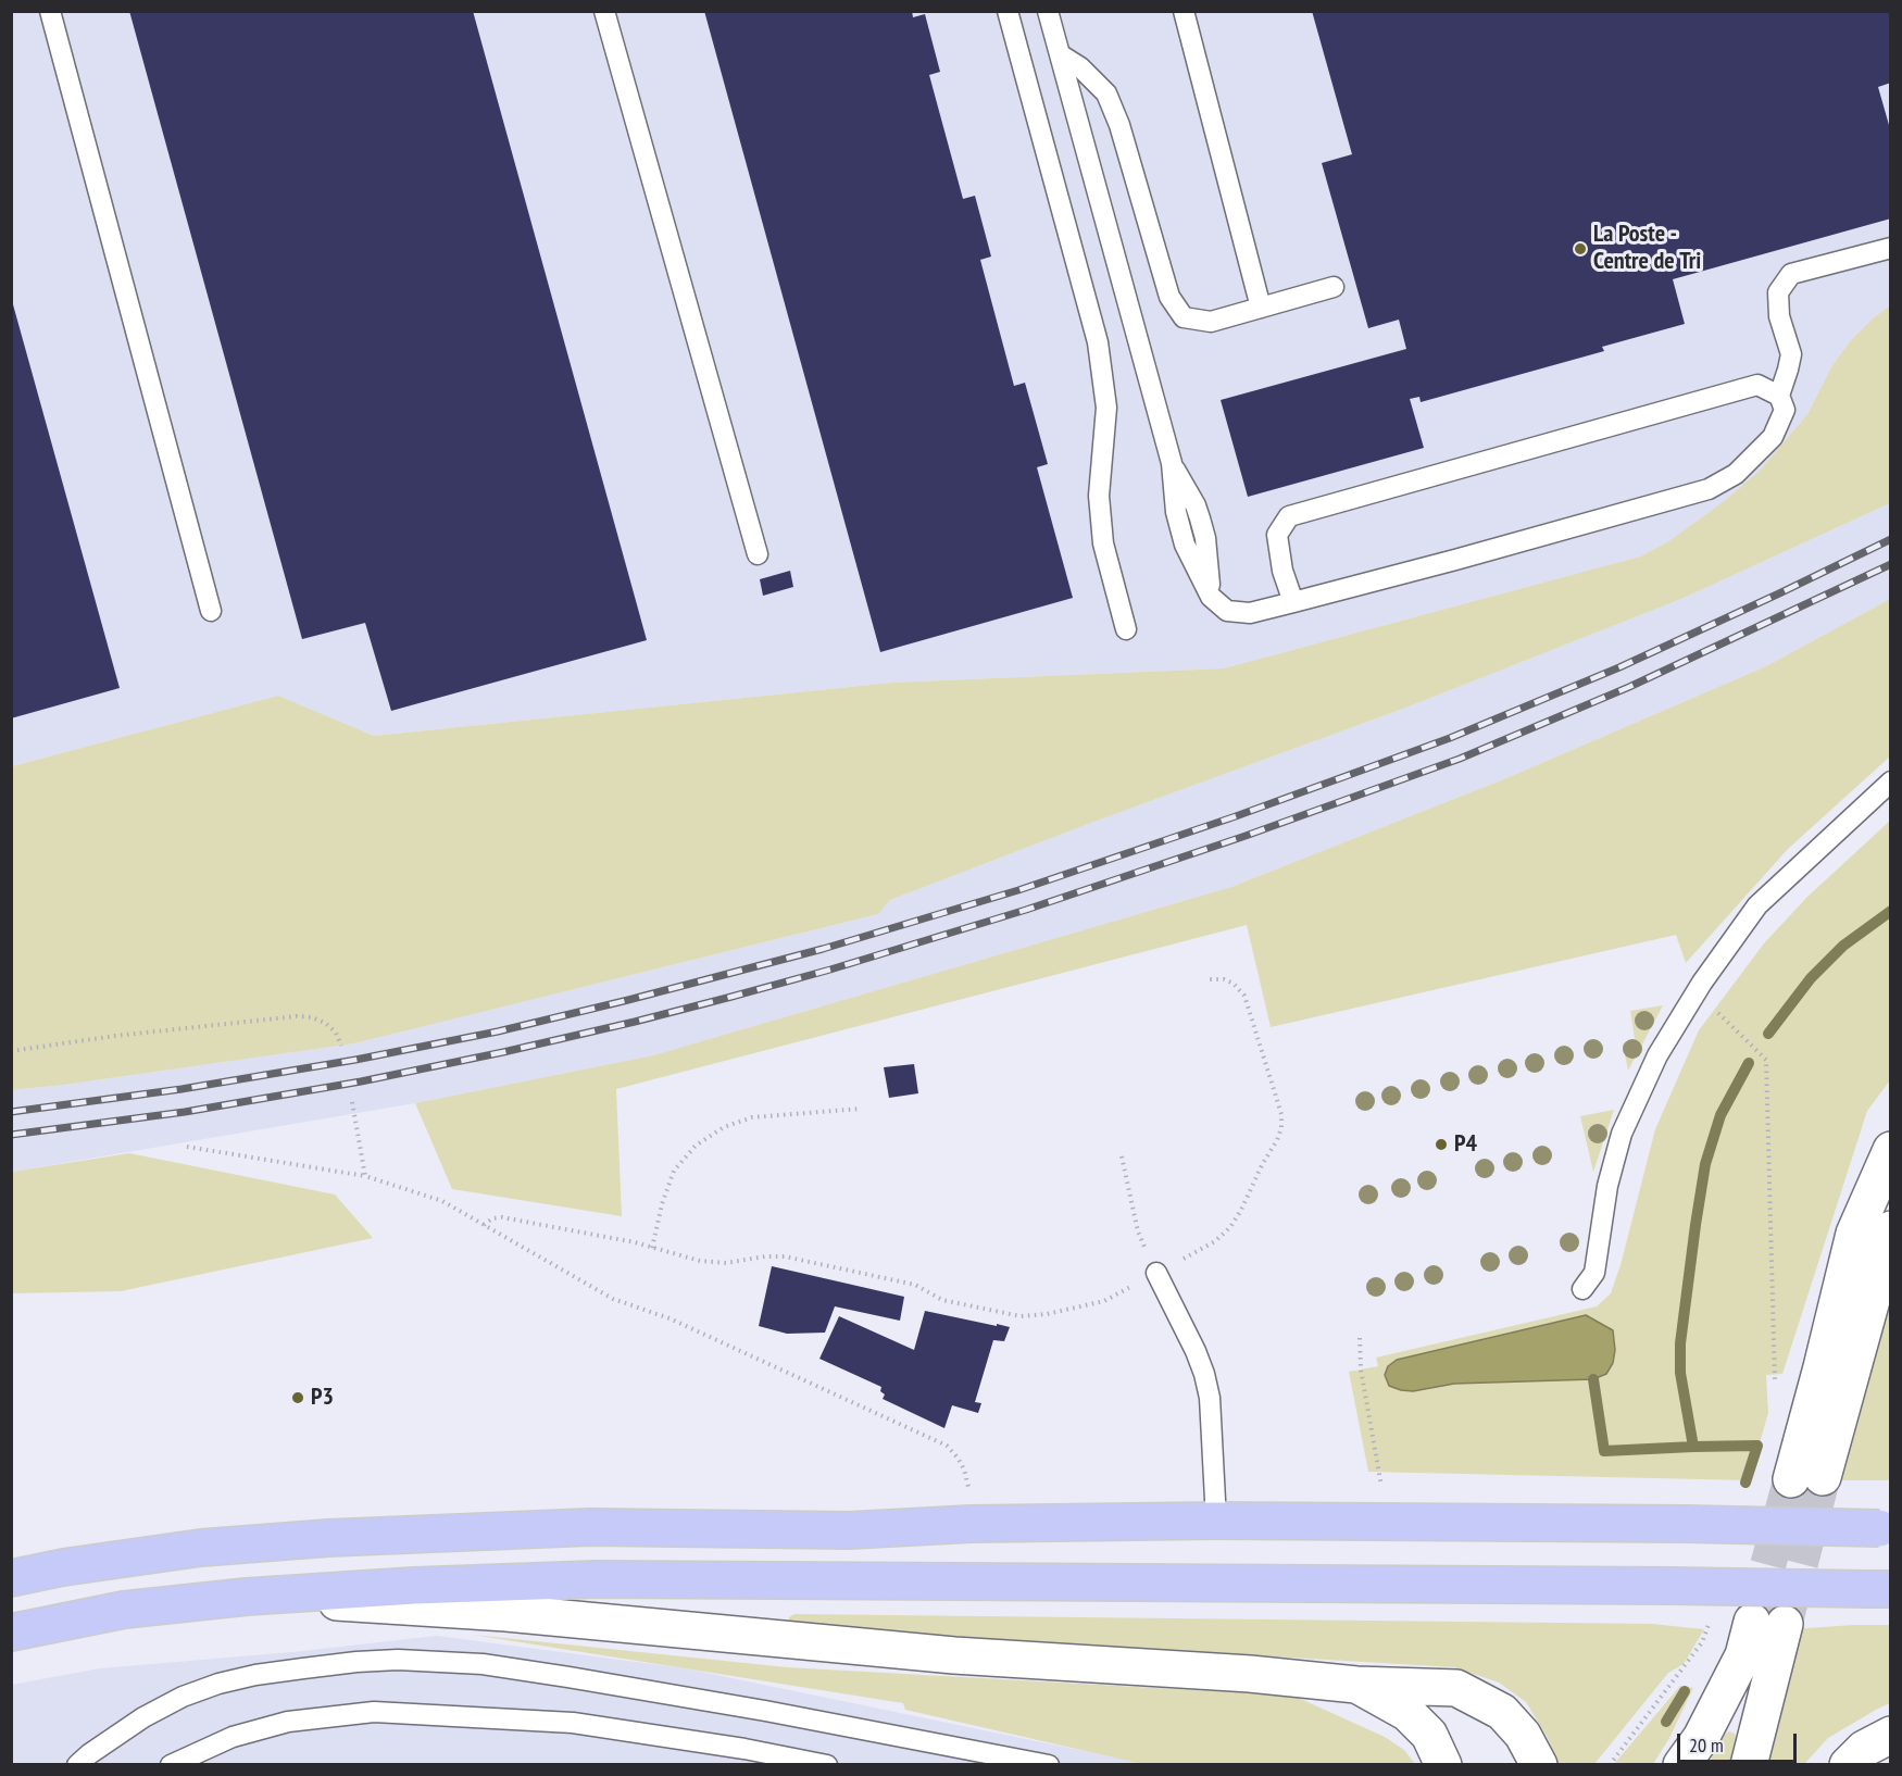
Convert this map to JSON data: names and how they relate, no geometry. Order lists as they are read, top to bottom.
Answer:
{
  "places": ["La Poste - Centre de Tri", "P4", "P3"],
  "scale_bar": "20 m"
}
